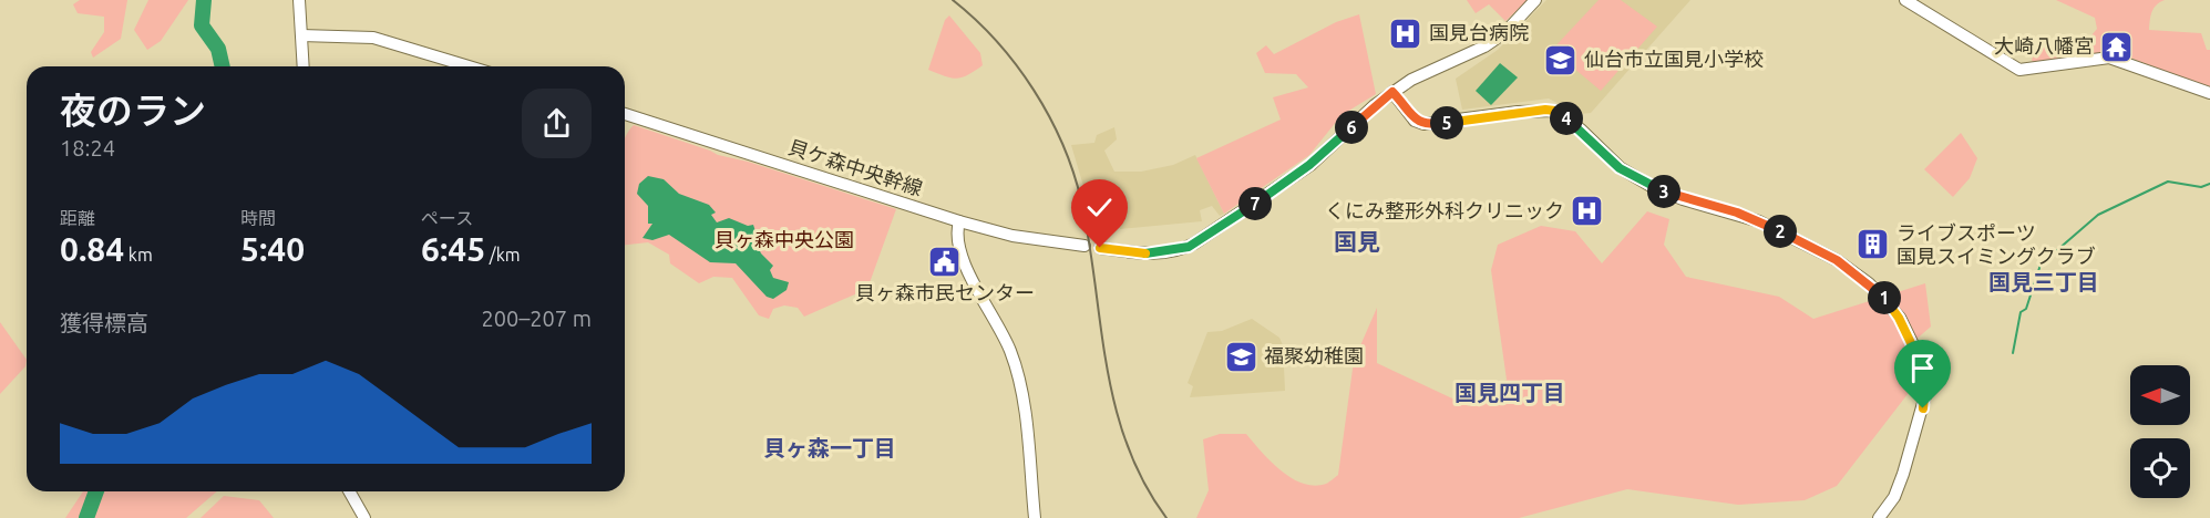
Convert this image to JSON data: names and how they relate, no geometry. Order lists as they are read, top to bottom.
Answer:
{
  "streets": {
    "street": ["貝ケ森中央幹線"]
  },
  "districts": [
    "国見",
    "国見三丁目",
    "国見四丁目",
    "貝ヶ森一丁目"
  ],
  "parks": ["貝ヶ森中央公園"],
  "places": {
    "hospital": ["国見台病院", "くにみ整形外科クリニック"],
    "temple": ["大崎八幡宮"],
    "school or university": ["仙台市立国見小学校", "福聚幼稚園"],
    "building": ["ライブスポーツ 国見スイミングクラブ"],
    "public building": ["貝ヶ森市民センター"]
  },
  "north": "left",
  "page": {
    "heading": ["夜のラン", "18:24"],
    "pins": [
      "4",
      "5",
      "6",
      "3",
      "7",
      "2",
      "1"
    ],
    "stats": [
      ["距離", "0.84 km"],
      ["時間", "5:40"],
      ["ペース", "6:45 /km"]
    ],
    "chart": ["獲得標高", "200–207 m"]
  }
}
